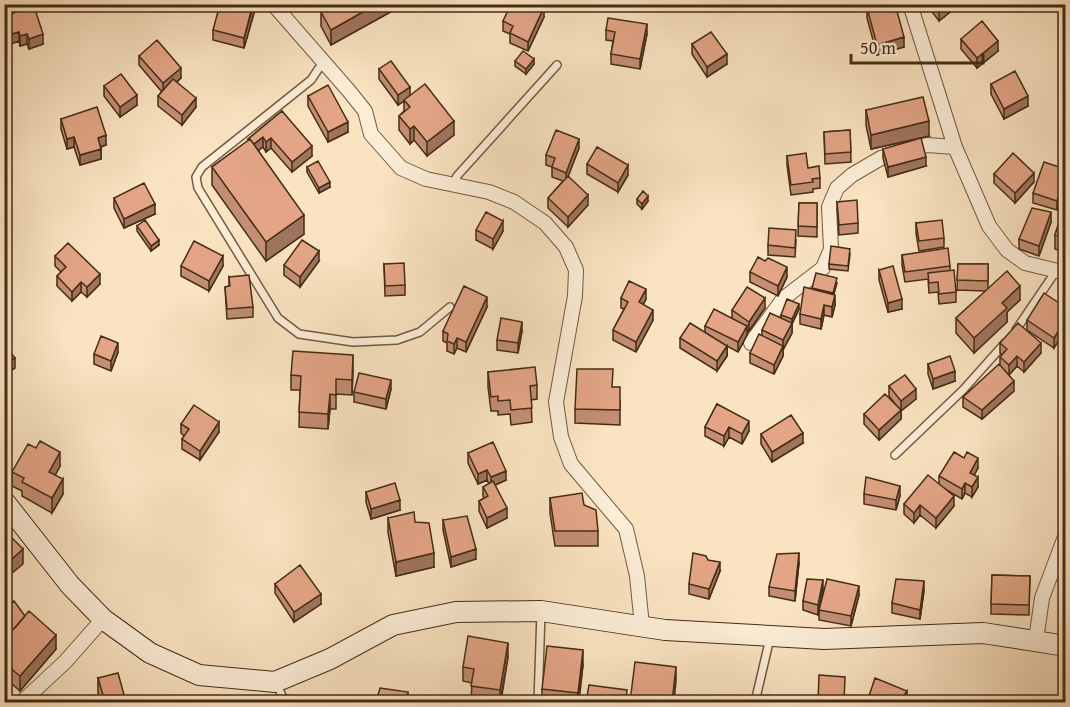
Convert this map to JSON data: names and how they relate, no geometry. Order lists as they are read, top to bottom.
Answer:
{
  "scale_bar": "50 m"
}
